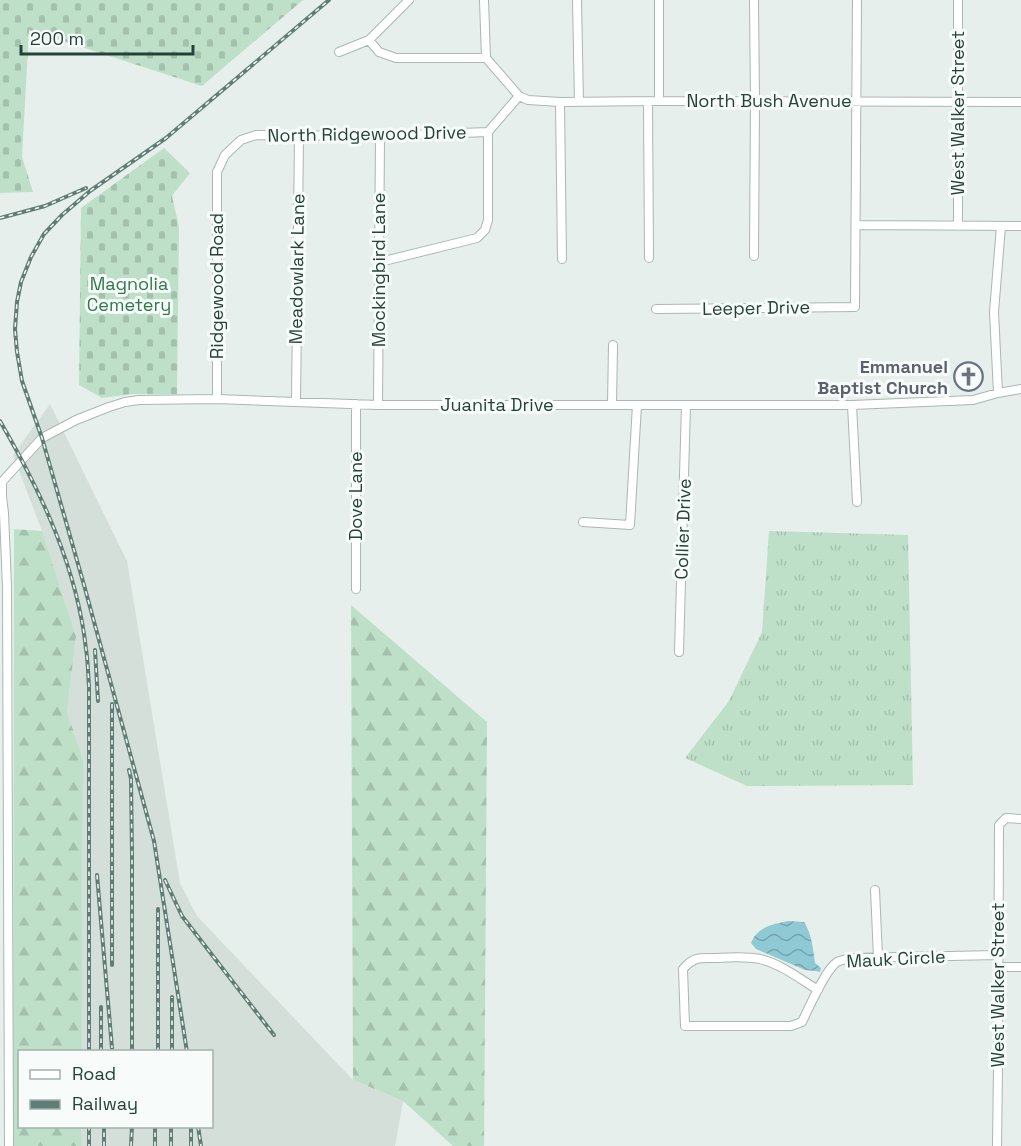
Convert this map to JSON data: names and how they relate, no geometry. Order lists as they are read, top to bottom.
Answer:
{
  "streets": {
    "street": [
      "North Bush Avenue",
      "West Walker Street",
      "North Ridgewood Drive",
      "Meadowlark Lane",
      "Mockingbird Lane",
      "Ridgewood Road",
      "Leeper Drive",
      "Juanita Drive",
      "Dove Lane",
      "Collier Drive",
      "Mauk Circle"
    ]
  },
  "crossings": [
    ["North Bush Avenue", "West Walker Street"],
    ["North Bush Avenue", "North Ridgewood Drive"],
    ["West Walker Street", "Mauk Circle"],
    ["North Ridgewood Drive", "Meadowlark Lane"],
    ["North Ridgewood Drive", "Mockingbird Lane"],
    ["North Ridgewood Drive", "Ridgewood Road"],
    ["Meadowlark Lane", "Juanita Drive"],
    ["Mockingbird Lane", "Juanita Drive"],
    ["Ridgewood Road", "Juanita Drive"],
    ["Juanita Drive", "Dove Lane"],
    ["Juanita Drive", "Collier Drive"]
  ],
  "parks": ["Magnolia Cemetery"],
  "places": {
    "church": ["Emmanuel Baptist Church"]
  },
  "legend": ["Road", "Railway"],
  "scale_bar": "200 m"
}
